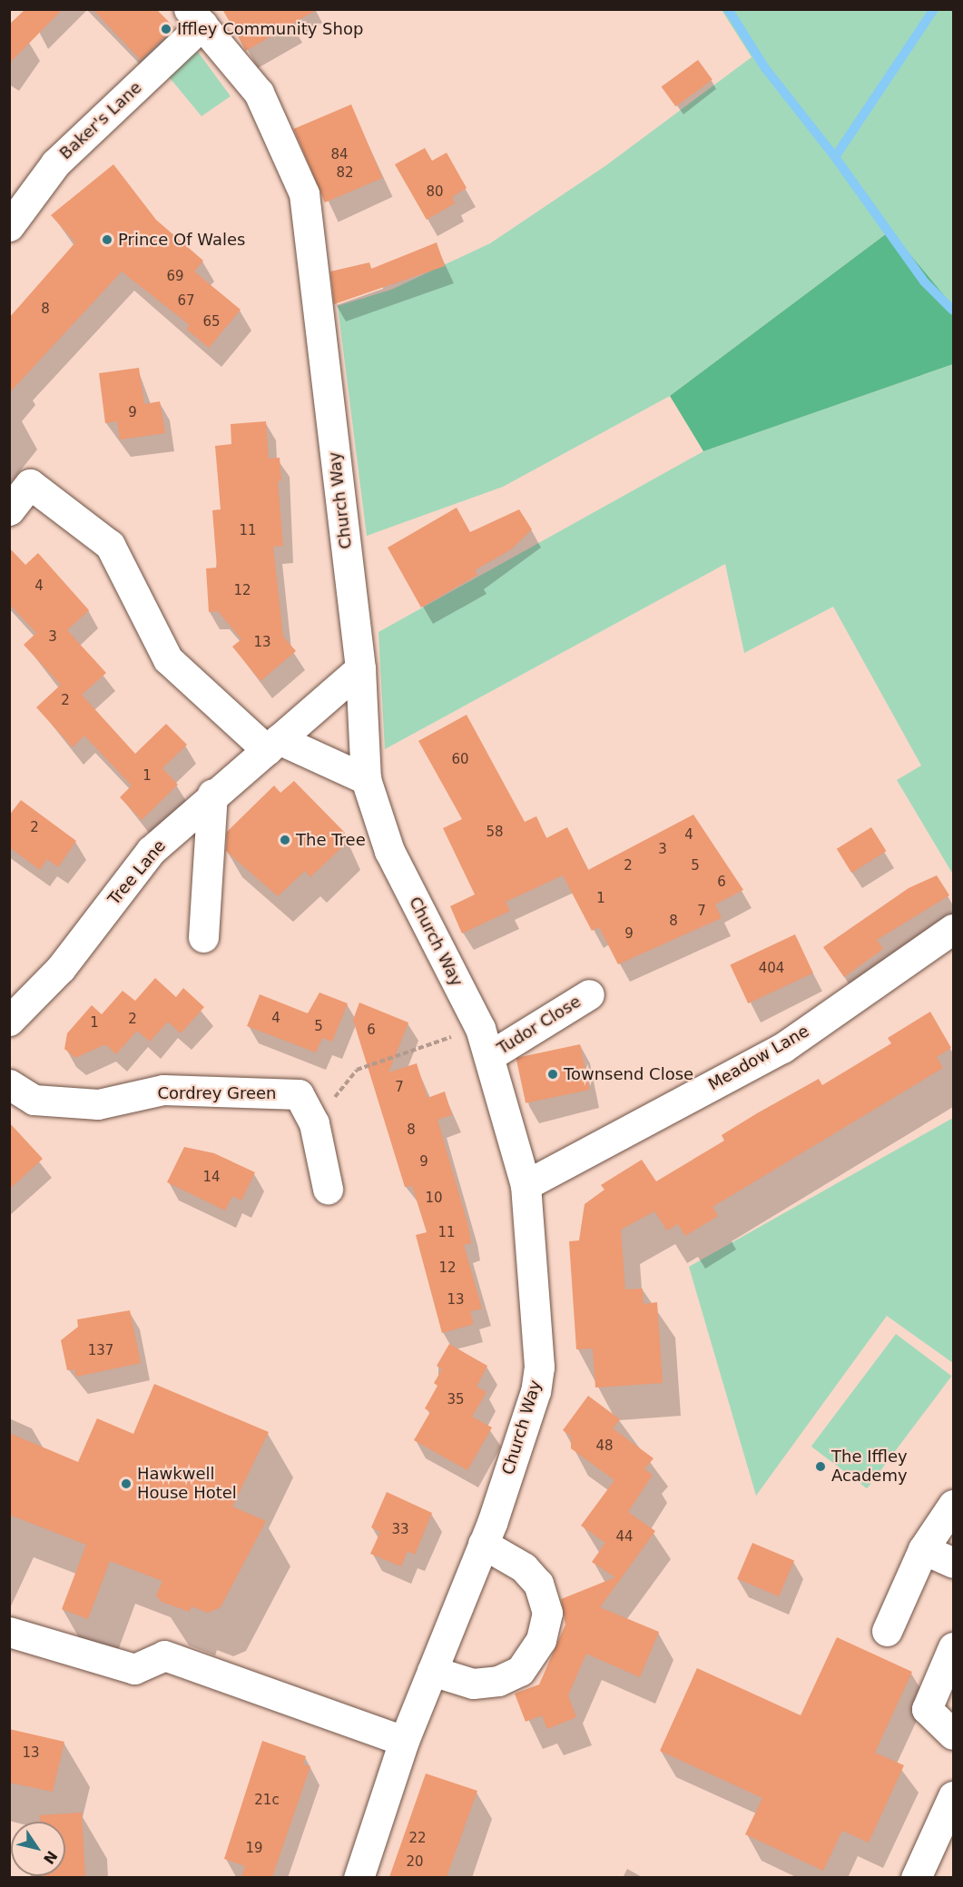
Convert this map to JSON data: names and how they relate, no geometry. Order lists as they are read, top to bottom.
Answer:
{
  "streets": {
    "street": [
      "Baker's Lane",
      "Church Way",
      "Tree Lane",
      "Tudor Close",
      "Meadow Lane",
      "Cordrey Green"
    ]
  },
  "crossings": [
    ["Baker's Lane", "Church Way"],
    ["Church Way", "Tree Lane"],
    ["Church Way", "Tudor Close"],
    ["Church Way", "Meadow Lane"]
  ],
  "places": [
    "Iffley Community Shop",
    "Prince Of Wales",
    "The Tree",
    "Townsend Close",
    "The Iffley Academy",
    "Hawkwell House Hotel"
  ],
  "house_numbers": [
    "84",
    "82",
    "80",
    "69",
    "67",
    "8",
    "65",
    "9",
    "11",
    "4",
    "12",
    "3",
    "13",
    "2",
    "60",
    "1",
    "2",
    "58",
    "4",
    "3",
    "2",
    "5",
    "6",
    "1",
    "7",
    "8",
    "9",
    "404",
    "4",
    "2",
    "1",
    "5",
    "6",
    "7",
    "8",
    "9",
    "14",
    "10",
    "11",
    "12",
    "13",
    "137",
    "35",
    "48",
    "33",
    "44",
    "13",
    "21c",
    "22",
    "19",
    "20"
  ],
  "north": "bottom right"
}
